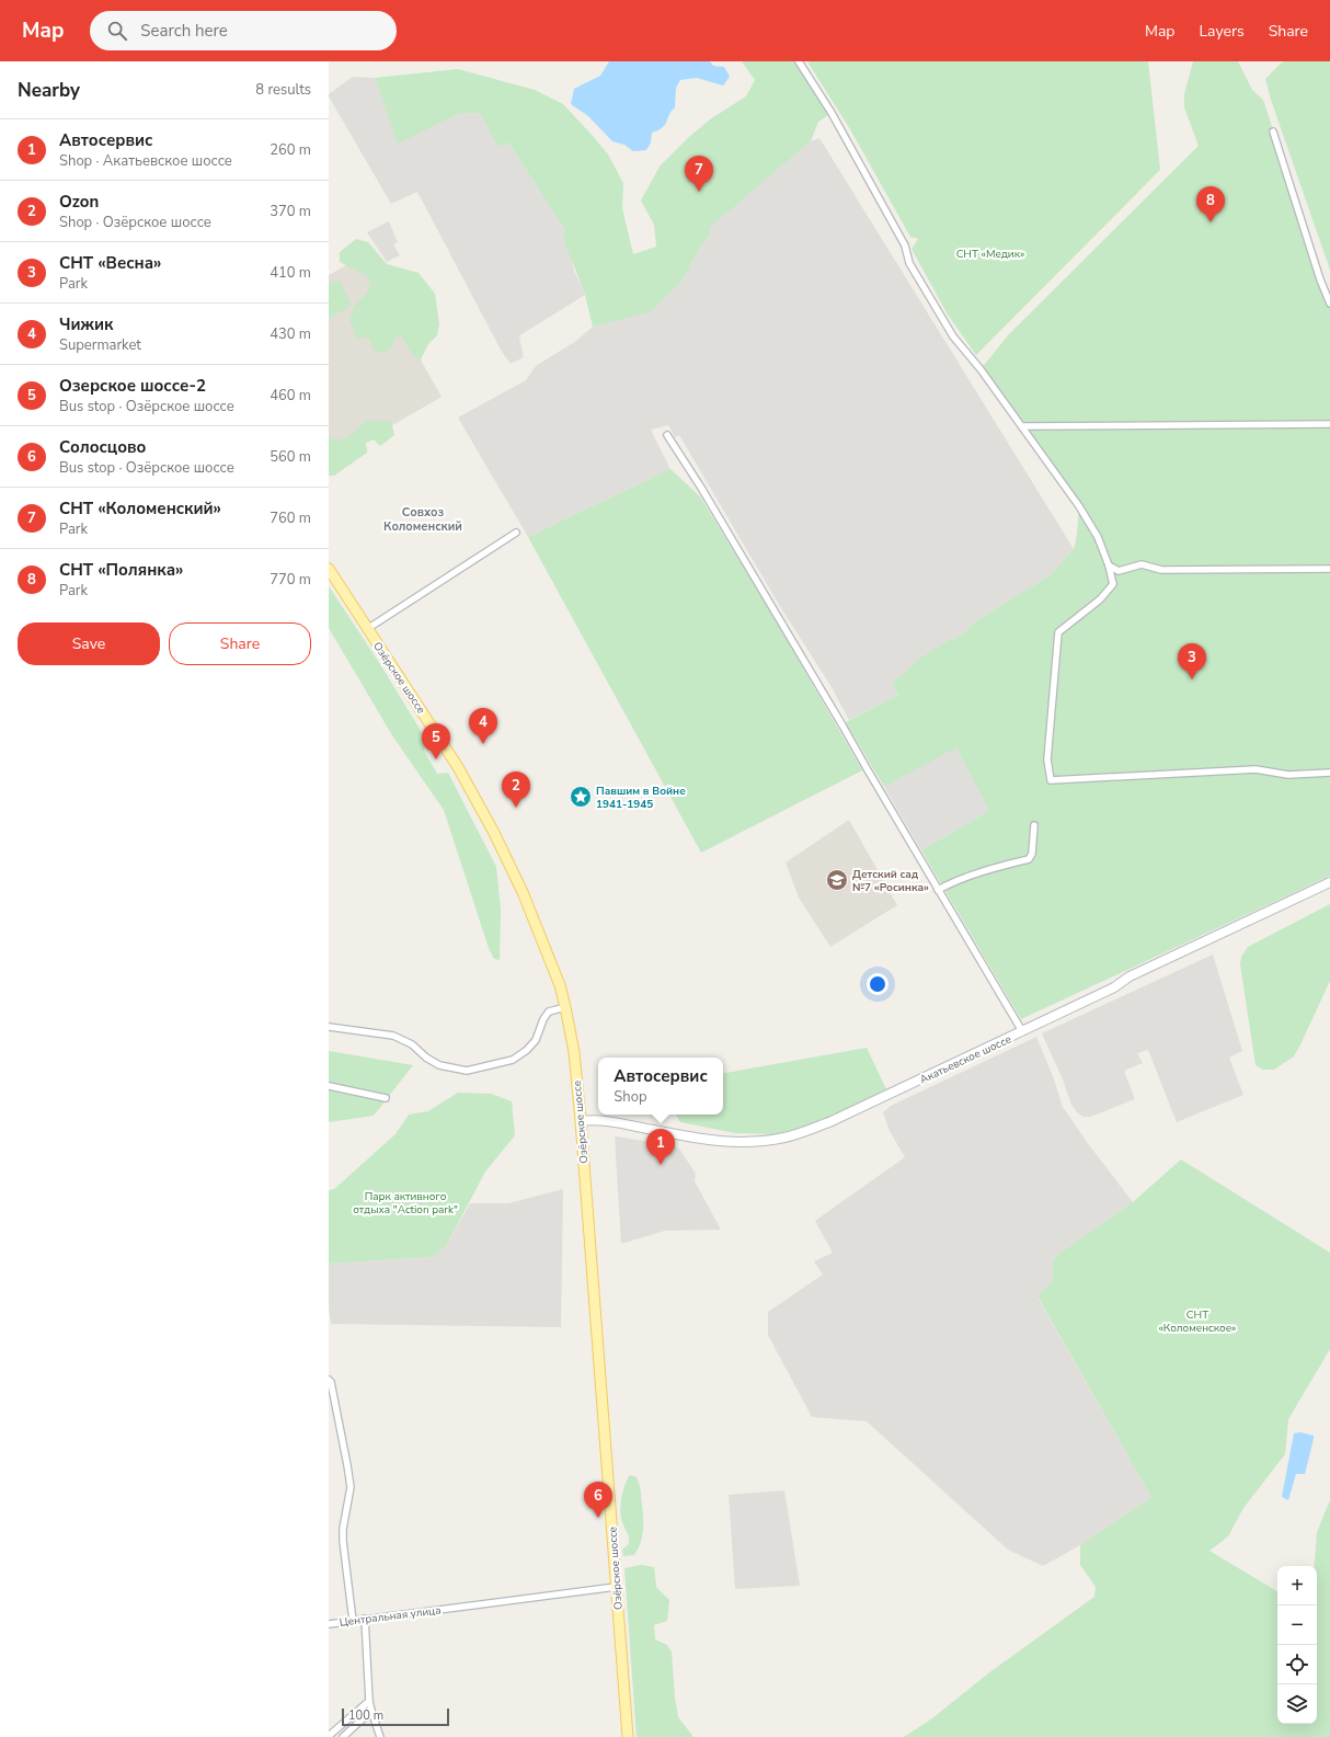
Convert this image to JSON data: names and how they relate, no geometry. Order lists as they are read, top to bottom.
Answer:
{
  "streets": {
    "main road": ["Озёрское шоссе", "Акатьевское шоссе"],
    "street": ["Центральная улица"]
  },
  "crossings": [
    ["Озёрское шоссе", "Акатьевское шоссе"],
    ["Озёрское шоссе", "Центральная улица"]
  ],
  "districts": ["Совхоз Коломенский"],
  "parks": ["СНТ «Медик»", "Парк активного отдыха \"Action park\"", "СНТ «Коломенское»"],
  "places": {
    "place": ["Павшим в Войне 1941-1945"],
    "school or university": ["Детский сад №7 «Росинка»"]
  },
  "scale_bar": "100 m",
  "page": {
    "header": "Map",
    "search": "Search here",
    "nav": ["Map", "Layers", "Share"],
    "heading": ["Nearby", "8 results"],
    "list": [
      {
        "mark": "1",
        "name": "Автосервис",
        "note": "Shop · Акатьевское шоссе",
        "value": "260 m"
      },
      {
        "mark": "2",
        "name": "Ozon",
        "note": "Shop · Озёрское шоссе",
        "value": "370 m"
      },
      {
        "mark": "3",
        "name": "СНТ «Весна»",
        "note": "Park",
        "value": "410 m"
      },
      {
        "mark": "4",
        "name": "Чижик",
        "note": "Supermarket",
        "value": "430 m"
      },
      {
        "mark": "5",
        "name": "Озерское шоссе-2",
        "note": "Bus stop · Озёрское шоссе",
        "value": "460 m"
      },
      {
        "mark": "6",
        "name": "Солосцово",
        "note": "Bus stop · Озёрское шоссе",
        "value": "560 m"
      },
      {
        "mark": "7",
        "name": "СНТ «Коломенский»",
        "note": "Park",
        "value": "760 m"
      },
      {
        "mark": "8",
        "name": "СНТ «Полянка»",
        "note": "Park",
        "value": "770 m"
      }
    ],
    "pins": [
      "7",
      "8",
      "3",
      "4",
      "5",
      "2",
      "1",
      "6"
    ],
    "buttons": ["Save", "Share"],
    "popup": ["Автосервис", "Shop"],
    "map_buttons": ["+", "−"],
    "scale": "100 m"
  }
}
